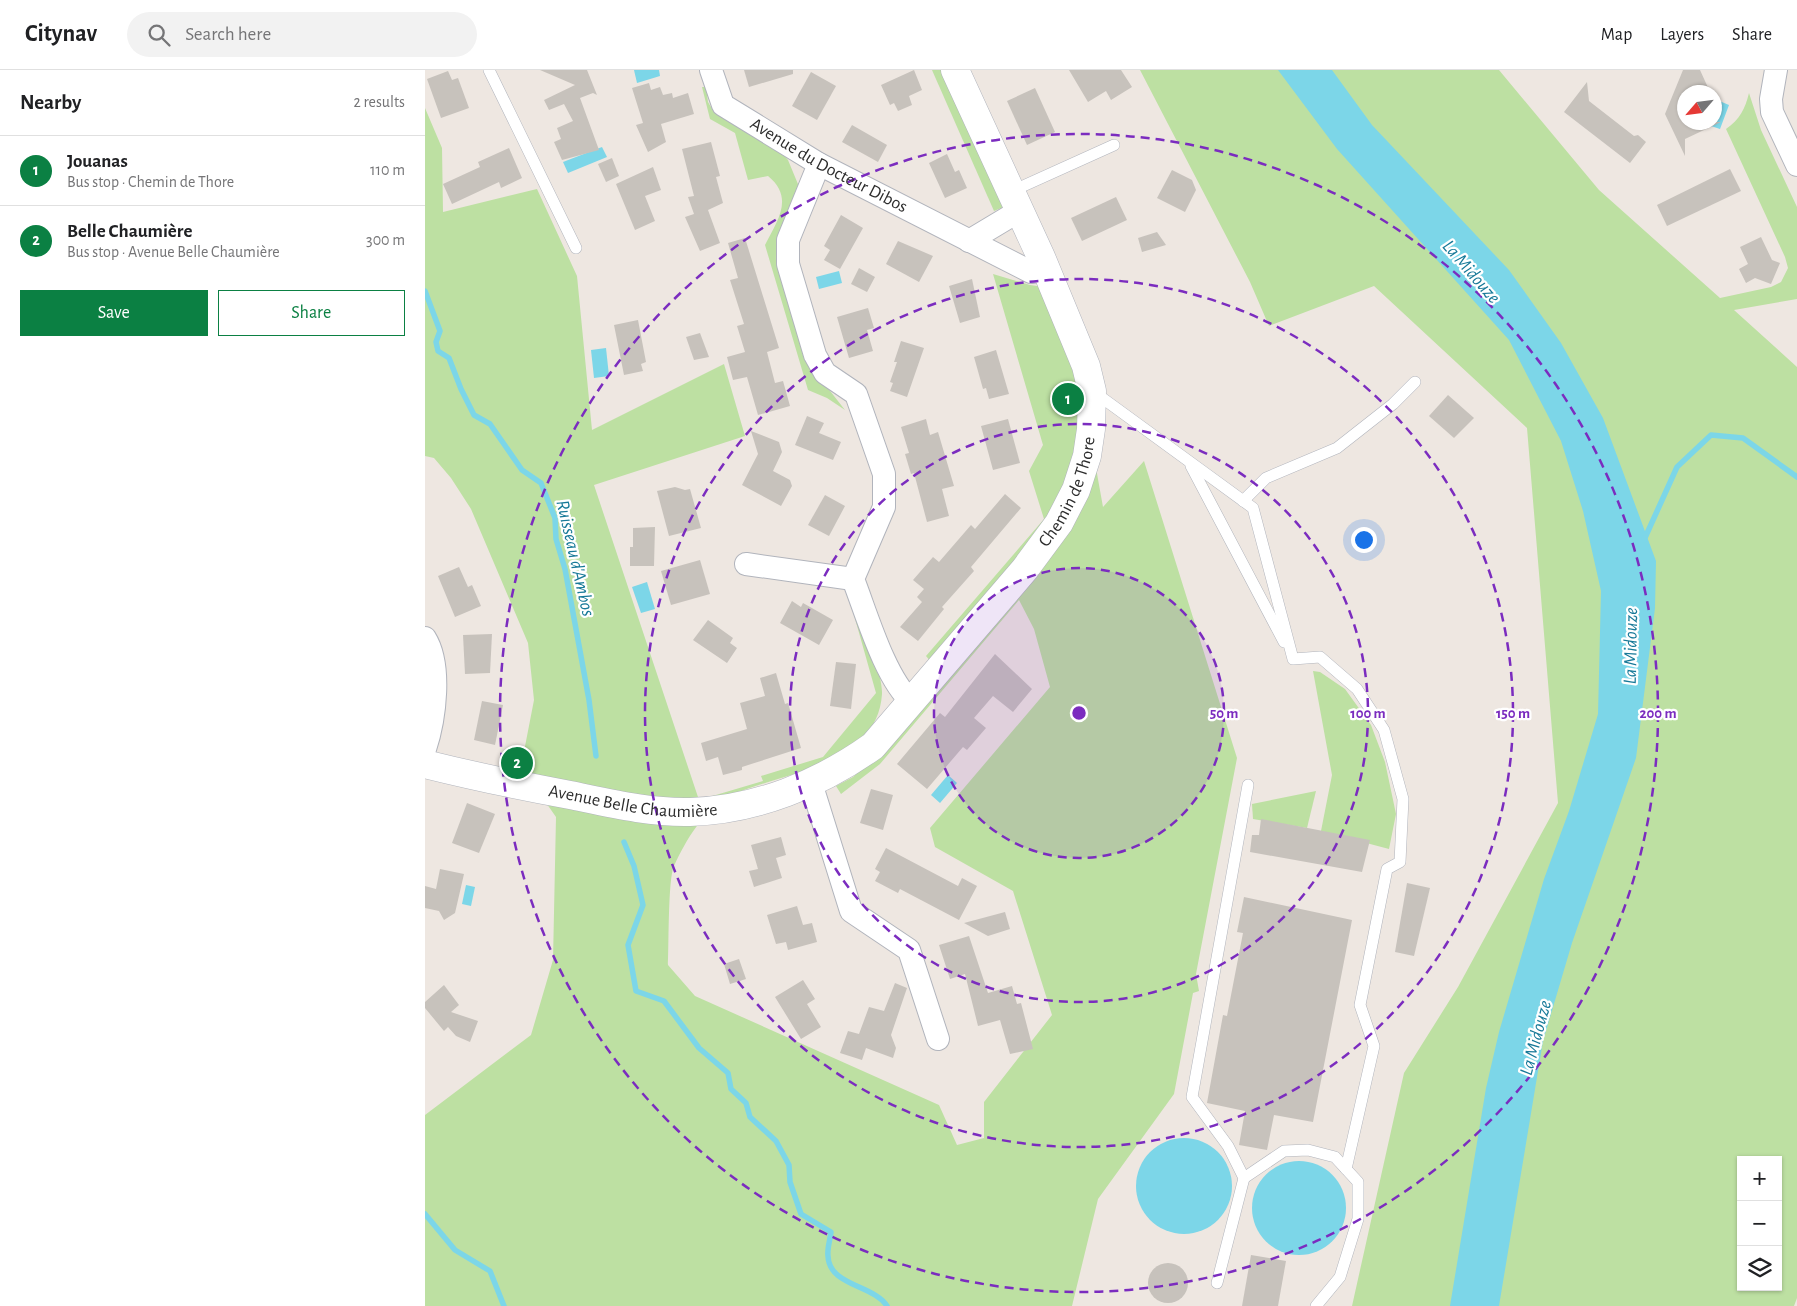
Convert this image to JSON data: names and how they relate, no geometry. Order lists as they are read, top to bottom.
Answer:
{
  "streets": {
    "street": ["Avenue du Docteur Dibos", "Chemin de Thore", "Avenue Belle Chaumière"]
  },
  "crossings": [
    ["Avenue du Docteur Dibos", "Chemin de Thore"],
    ["Chemin de Thore", "Avenue Belle Chaumière"]
  ],
  "water": ["La Midouze", "Ruisseau d'Ambos"],
  "north": "bottom left",
  "page": {
    "header": "Citynav",
    "search": "Search here",
    "nav": ["Map", "Layers", "Share"],
    "heading": ["Nearby", "2 results"],
    "list": [
      {
        "mark": "1",
        "name": "Jouanas",
        "note": "Bus stop · Chemin de Thore",
        "value": "110 m"
      },
      {
        "mark": "2",
        "name": "Belle Chaumière",
        "note": "Bus stop · Avenue Belle Chaumière",
        "value": "300 m"
      }
    ],
    "buttons": ["Save", "Share"],
    "pins": ["1", "2"],
    "map_buttons": ["+", "−"]
  },
  "rings": [
    "50 m",
    "100 m",
    "150 m",
    "200 m"
  ]
}
